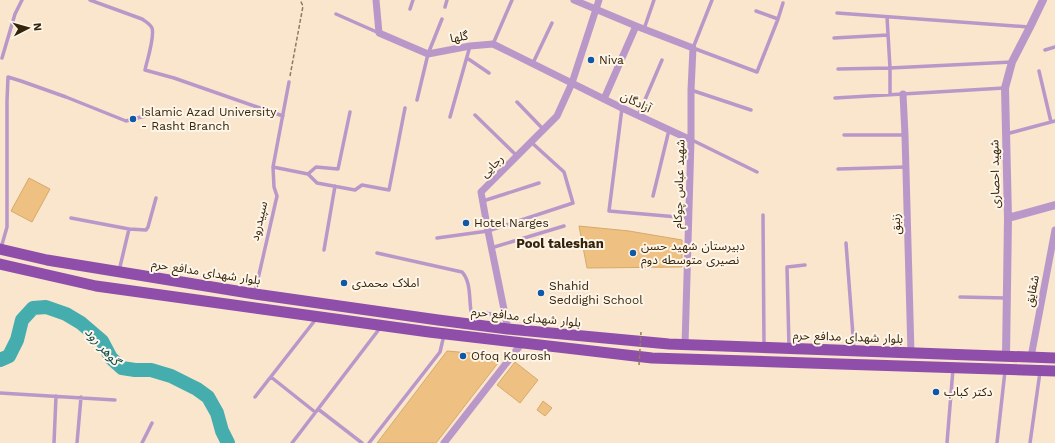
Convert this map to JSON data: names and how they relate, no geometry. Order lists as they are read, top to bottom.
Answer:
{
  "streets": {
    "main road": ["بلوار شهدای مدافع حرم"],
    "street": [
      "گلها",
      "آزادگان",
      "رجایی",
      "شهید احصاری",
      "شهید عباس چوکام",
      "زنبق",
      "شقایق"
    ],
    "lane": ["سپیدرود"]
  },
  "crossings": [
    ["آزادگان", "رجایی"],
    ["آزادگان", "شهید عباس چوکام"],
    ["شهید احصاری", "بلوار شهدای مدافع حرم"],
    ["شهید عباس چوکام", "بلوار شهدای مدافع حرم"],
    ["سپیدرود", "بلوار شهدای مدافع حرم"],
    ["زنبق", "بلوار شهدای مدافع حرم"],
    ["بلوار شهدای مدافع حرم", "شقایق"]
  ],
  "districts": ["Pool taleshan"],
  "water": ["گوهر رود"],
  "places": [
    "Niva",
    "Islamic Azad University - Rasht Branch",
    "Hotel Narges",
    "دبیرستان شهید حسن نصیری متوسطه دوم",
    "املاک محمدی",
    "Shahid Seddighi School",
    "Ofoq Kourosh",
    "دکتر کباب"
  ],
  "north": "right"
}
